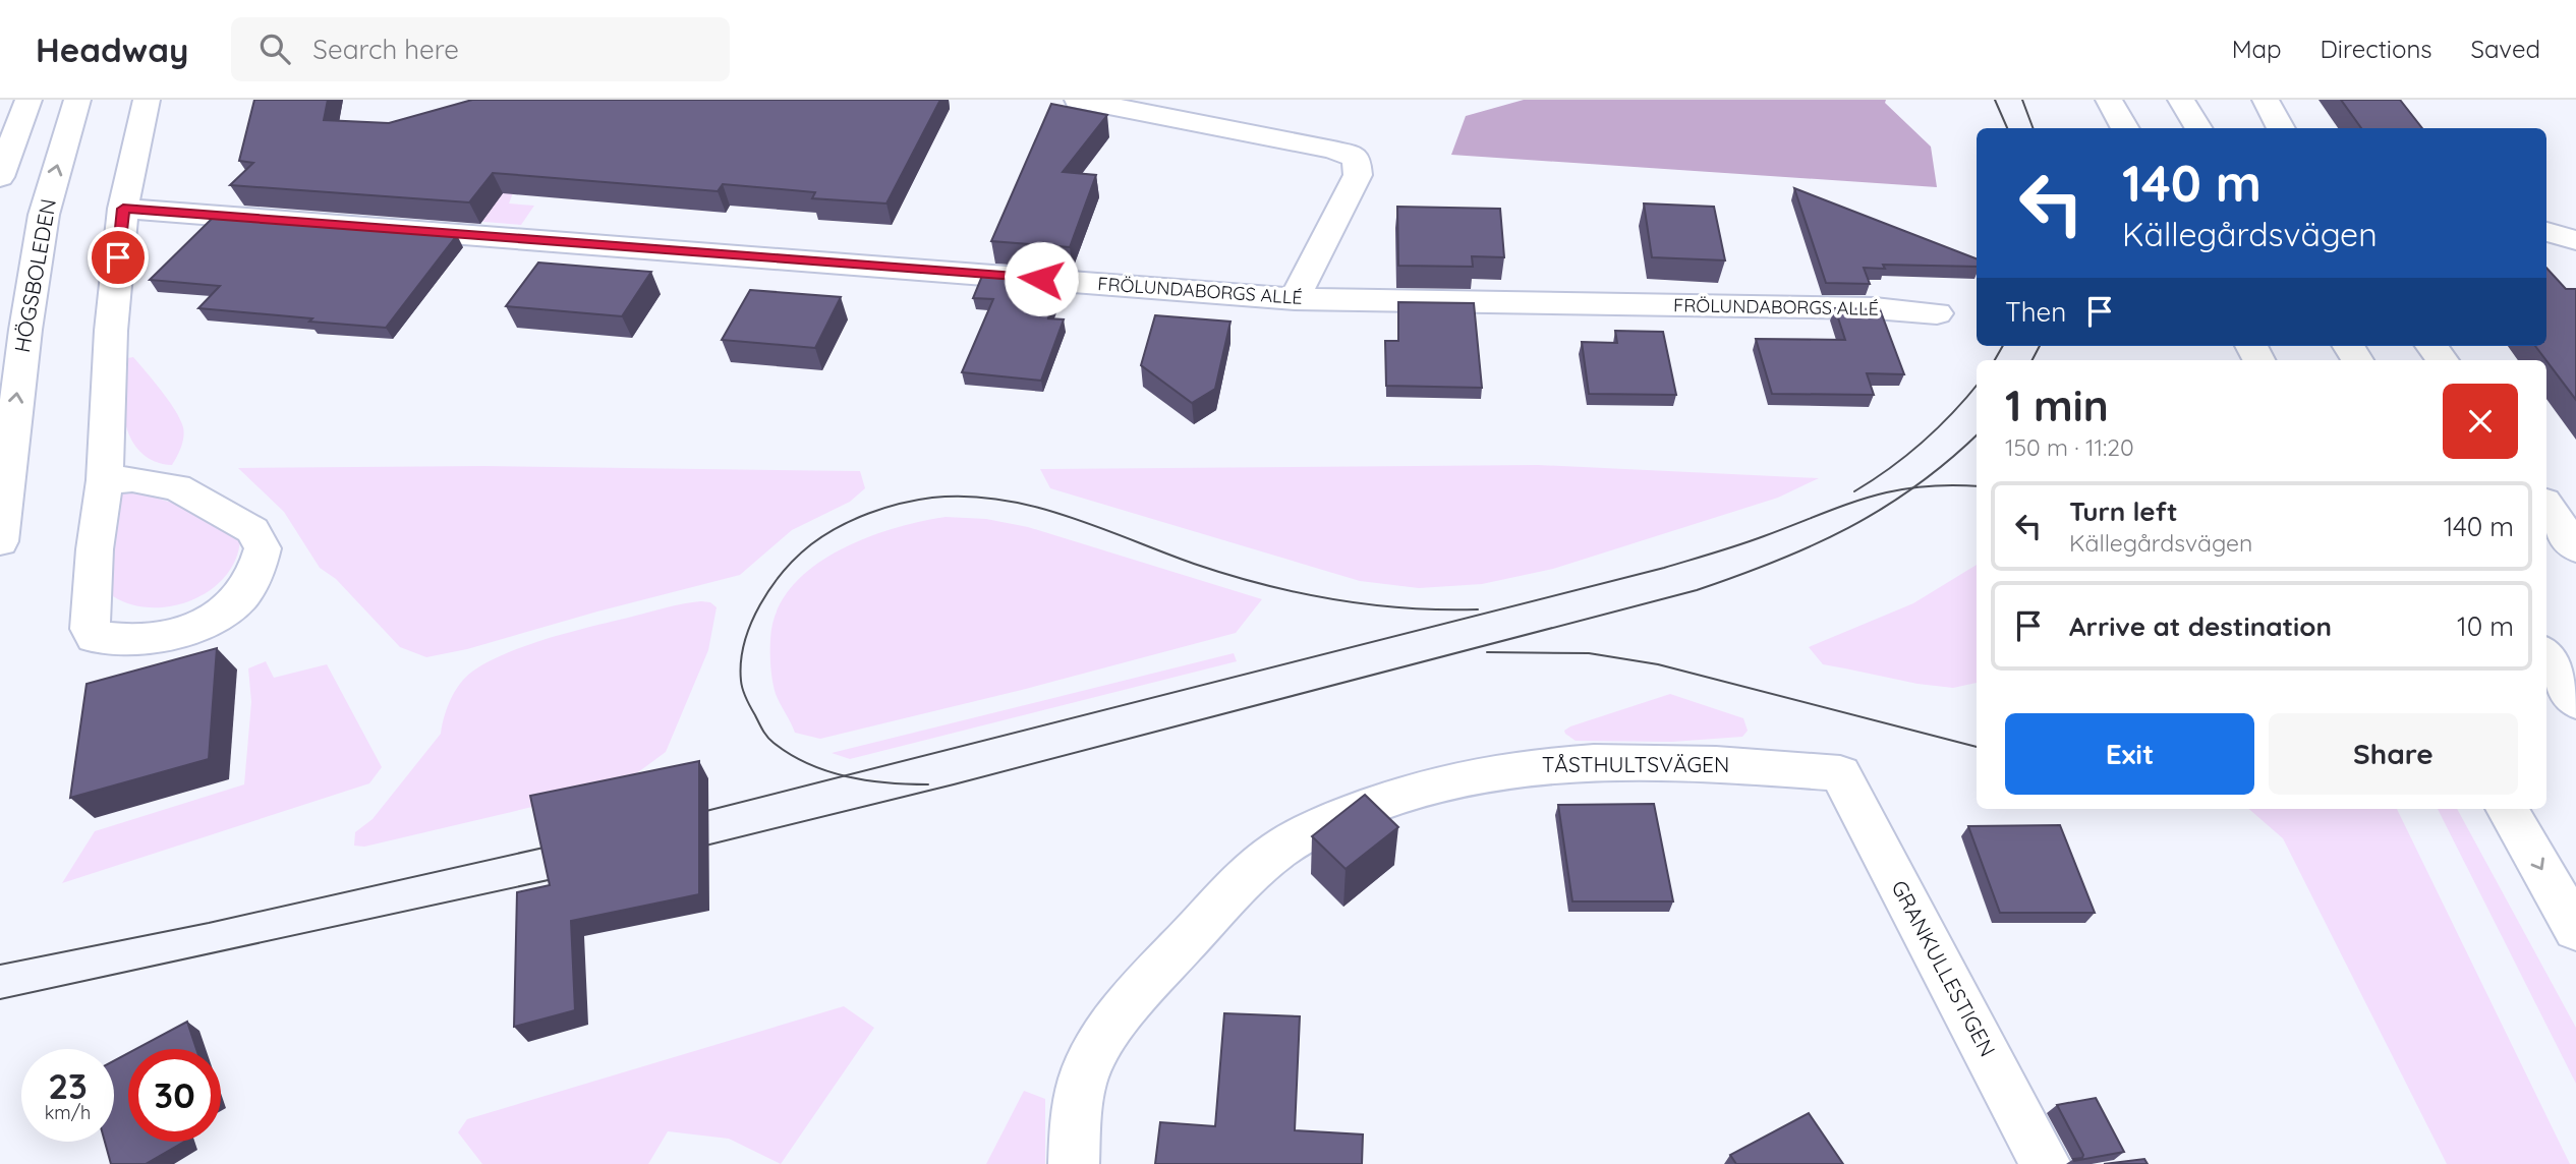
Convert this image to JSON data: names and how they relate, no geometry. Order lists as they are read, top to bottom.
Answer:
{
  "streets": {
    "street": [
      "HÖGSBOLEDEN",
      "FRÖLUNDABORGS ALLÉ",
      "TÅSTHULTSVÄGEN",
      "GRANKULLESTIGEN"
    ]
  },
  "crossings": [
    ["TÅSTHULTSVÄGEN", "GRANKULLESTIGEN"]
  ],
  "page": {
    "header": "Headway",
    "search": "Search here",
    "nav": ["Map", "Directions", "Saved"],
    "turn": ["140 m", "Källegårdsvägen"],
    "then": "Then",
    "heading": ["1 min", "150 m · 11:20"],
    "list": [
      {
        "name": "Turn left",
        "note": "Källegårdsvägen",
        "value": "140 m"
      },
      {
        "name": "Arrive at destination",
        "value": "10 m"
      }
    ],
    "buttons": ["Exit", "Share"],
    "speed": "23 km/h",
    "limit": "30"
  }
}
